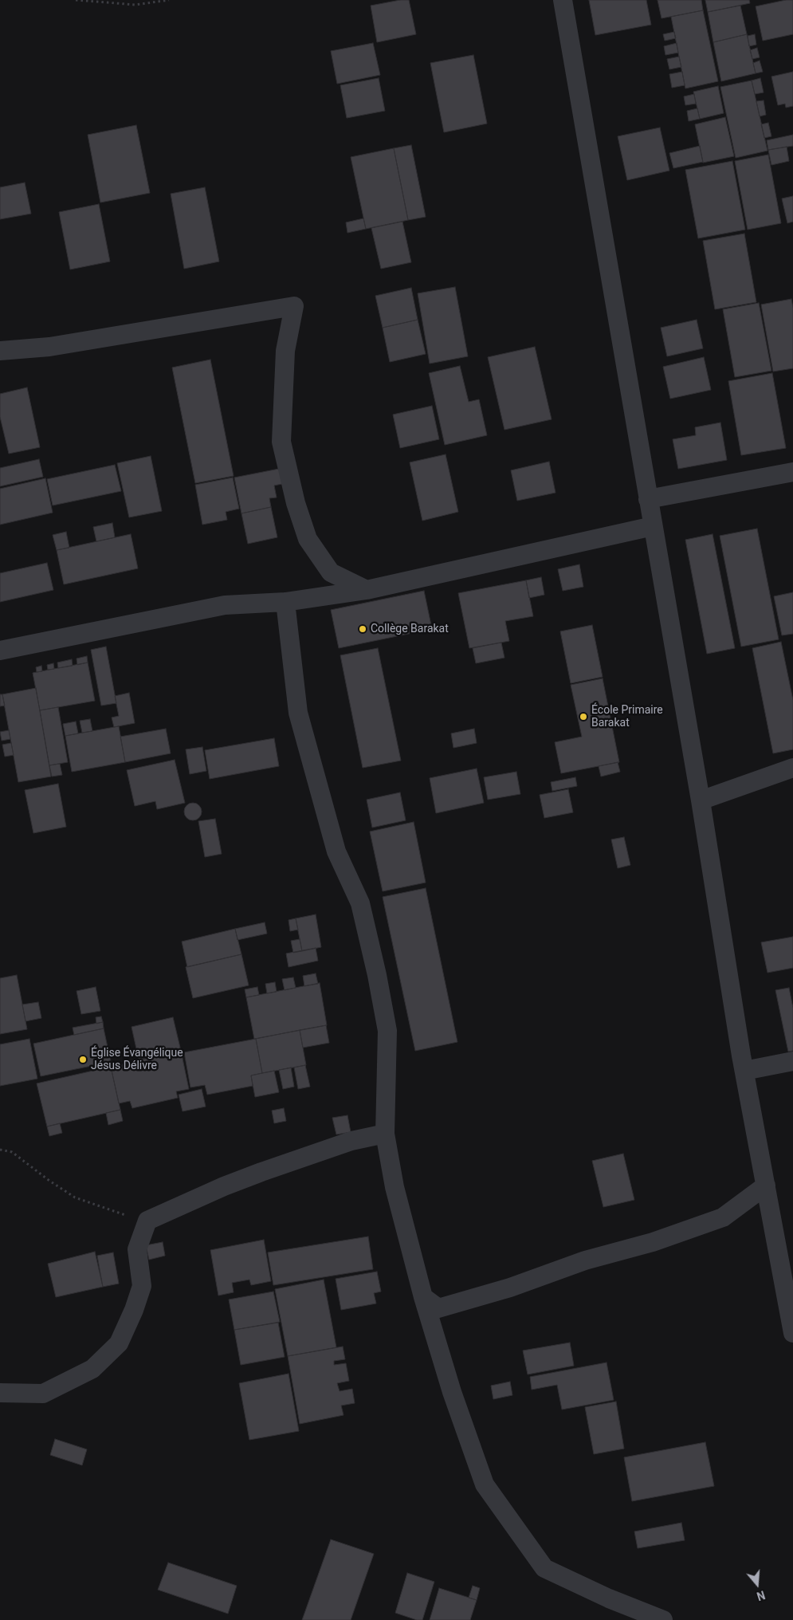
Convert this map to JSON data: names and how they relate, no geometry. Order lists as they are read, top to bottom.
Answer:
{
  "places": ["Collège Barakat", "École Primaire Barakat", "Église Évangélique Jésus Délivre"],
  "north": "bottom"
}
